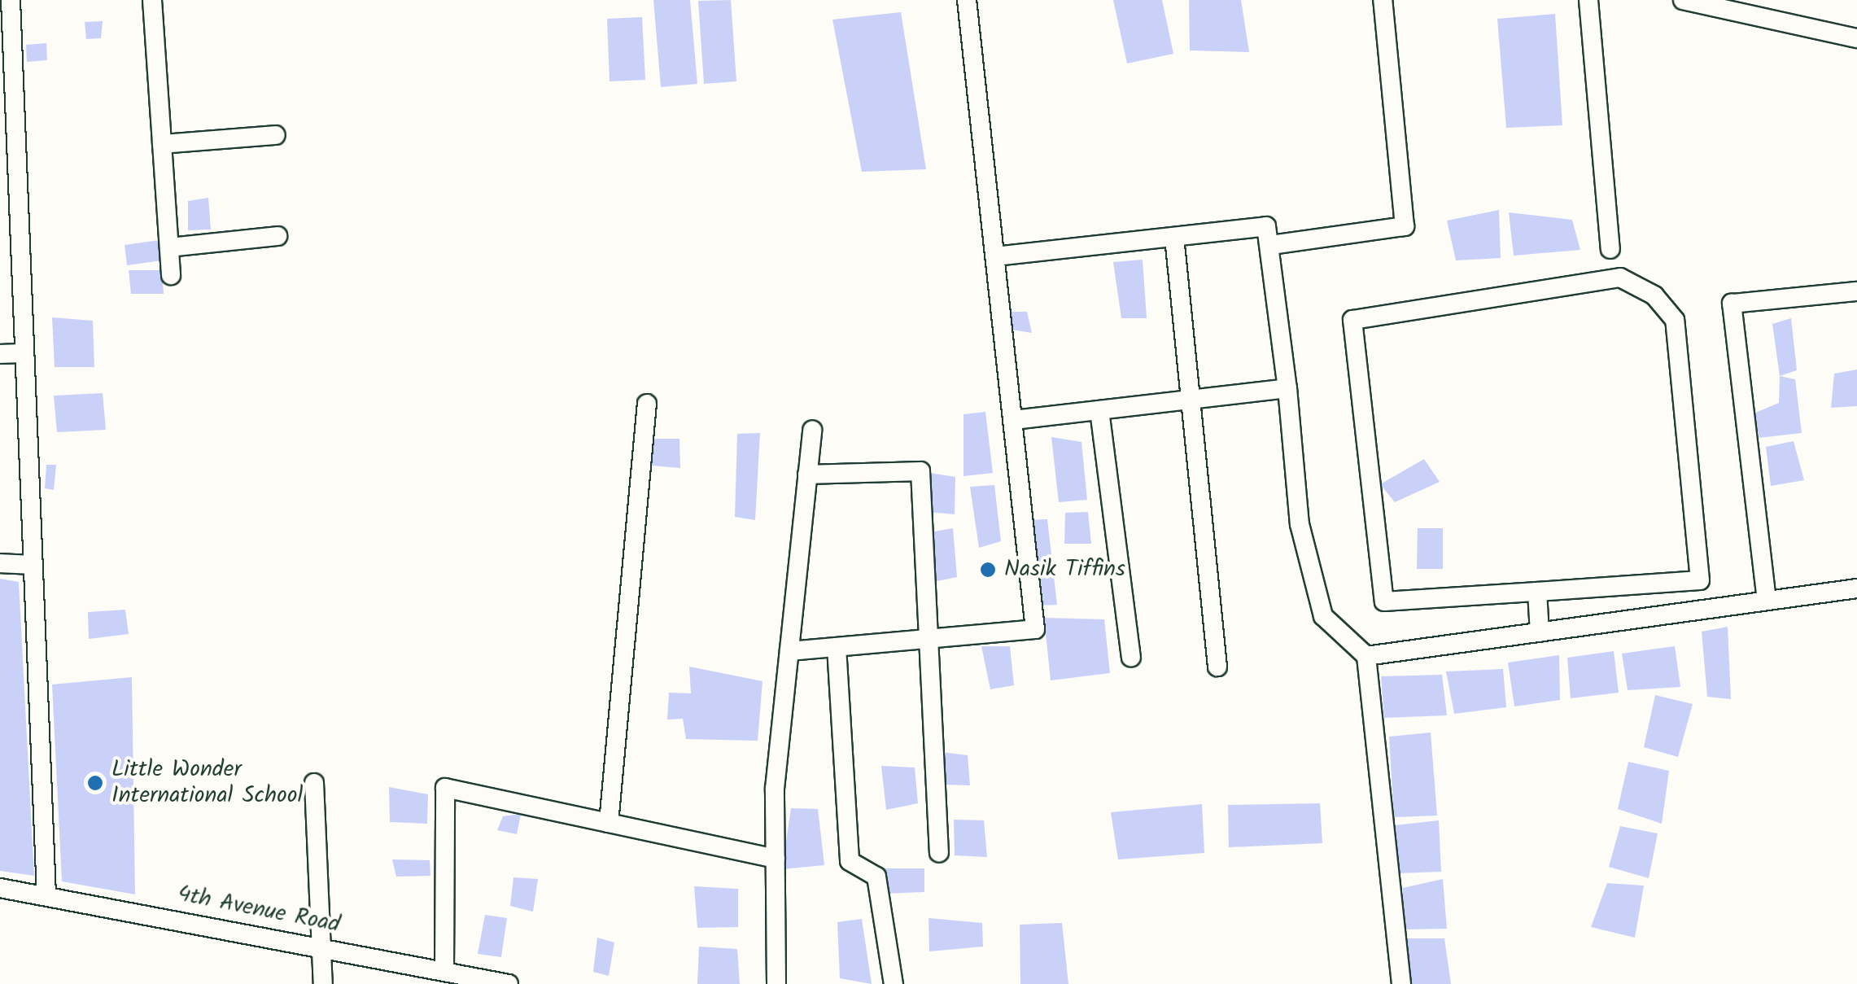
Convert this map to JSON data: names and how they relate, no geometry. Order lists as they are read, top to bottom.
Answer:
{
  "streets": {
    "street": ["4th Avenue Road"]
  },
  "places": ["Nasik Tiffins", "Little Wonder International School"]
}
